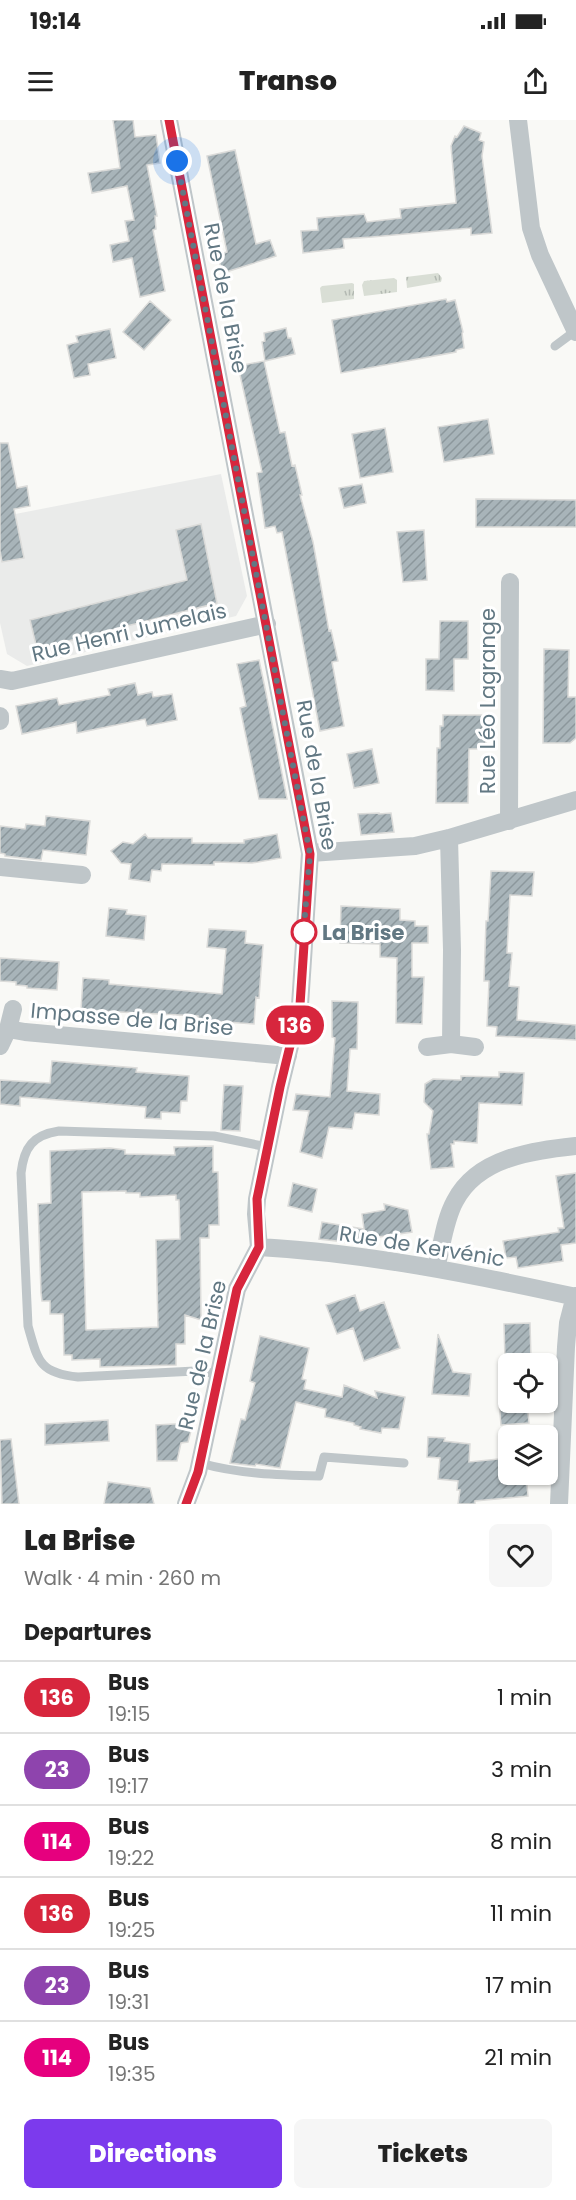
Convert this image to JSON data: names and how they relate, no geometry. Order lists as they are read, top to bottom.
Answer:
{
  "streets": {
    "street": [
      "Rue de la Brise",
      "Rue Henri Jumelais",
      "Rue Léo Lagrange",
      "Impasse de la Brise",
      "Rue de Kervénic"
    ]
  },
  "crossings": [
    ["Rue de la Brise", "Rue Henri Jumelais"],
    ["Rue de la Brise", "Impasse de la Brise"],
    ["Rue de la Brise", "Rue de Kervénic"]
  ],
  "places": ["La Brise"],
  "lines": ["bus line 136"],
  "page": {
    "status": "19:14",
    "header": "Transo",
    "on_map": "136",
    "heading": [
      ["La Brise", "Walk · 4 min · 260 m"],
      "Departures"
    ],
    "list": [
      {
        "mark": "136",
        "name": "Bus",
        "note": "19:15",
        "value": "1 min"
      },
      {
        "mark": "23",
        "name": "Bus",
        "note": "19:17",
        "value": "3 min"
      },
      {
        "mark": "114",
        "name": "Bus",
        "note": "19:22",
        "value": "8 min"
      },
      {
        "mark": "136",
        "name": "Bus",
        "note": "19:25",
        "value": "11 min"
      },
      {
        "mark": "23",
        "name": "Bus",
        "note": "19:31",
        "value": "17 min"
      },
      {
        "mark": "114",
        "name": "Bus",
        "note": "19:35",
        "value": "21 min"
      }
    ],
    "buttons": ["Directions", "Tickets"]
  }
}
